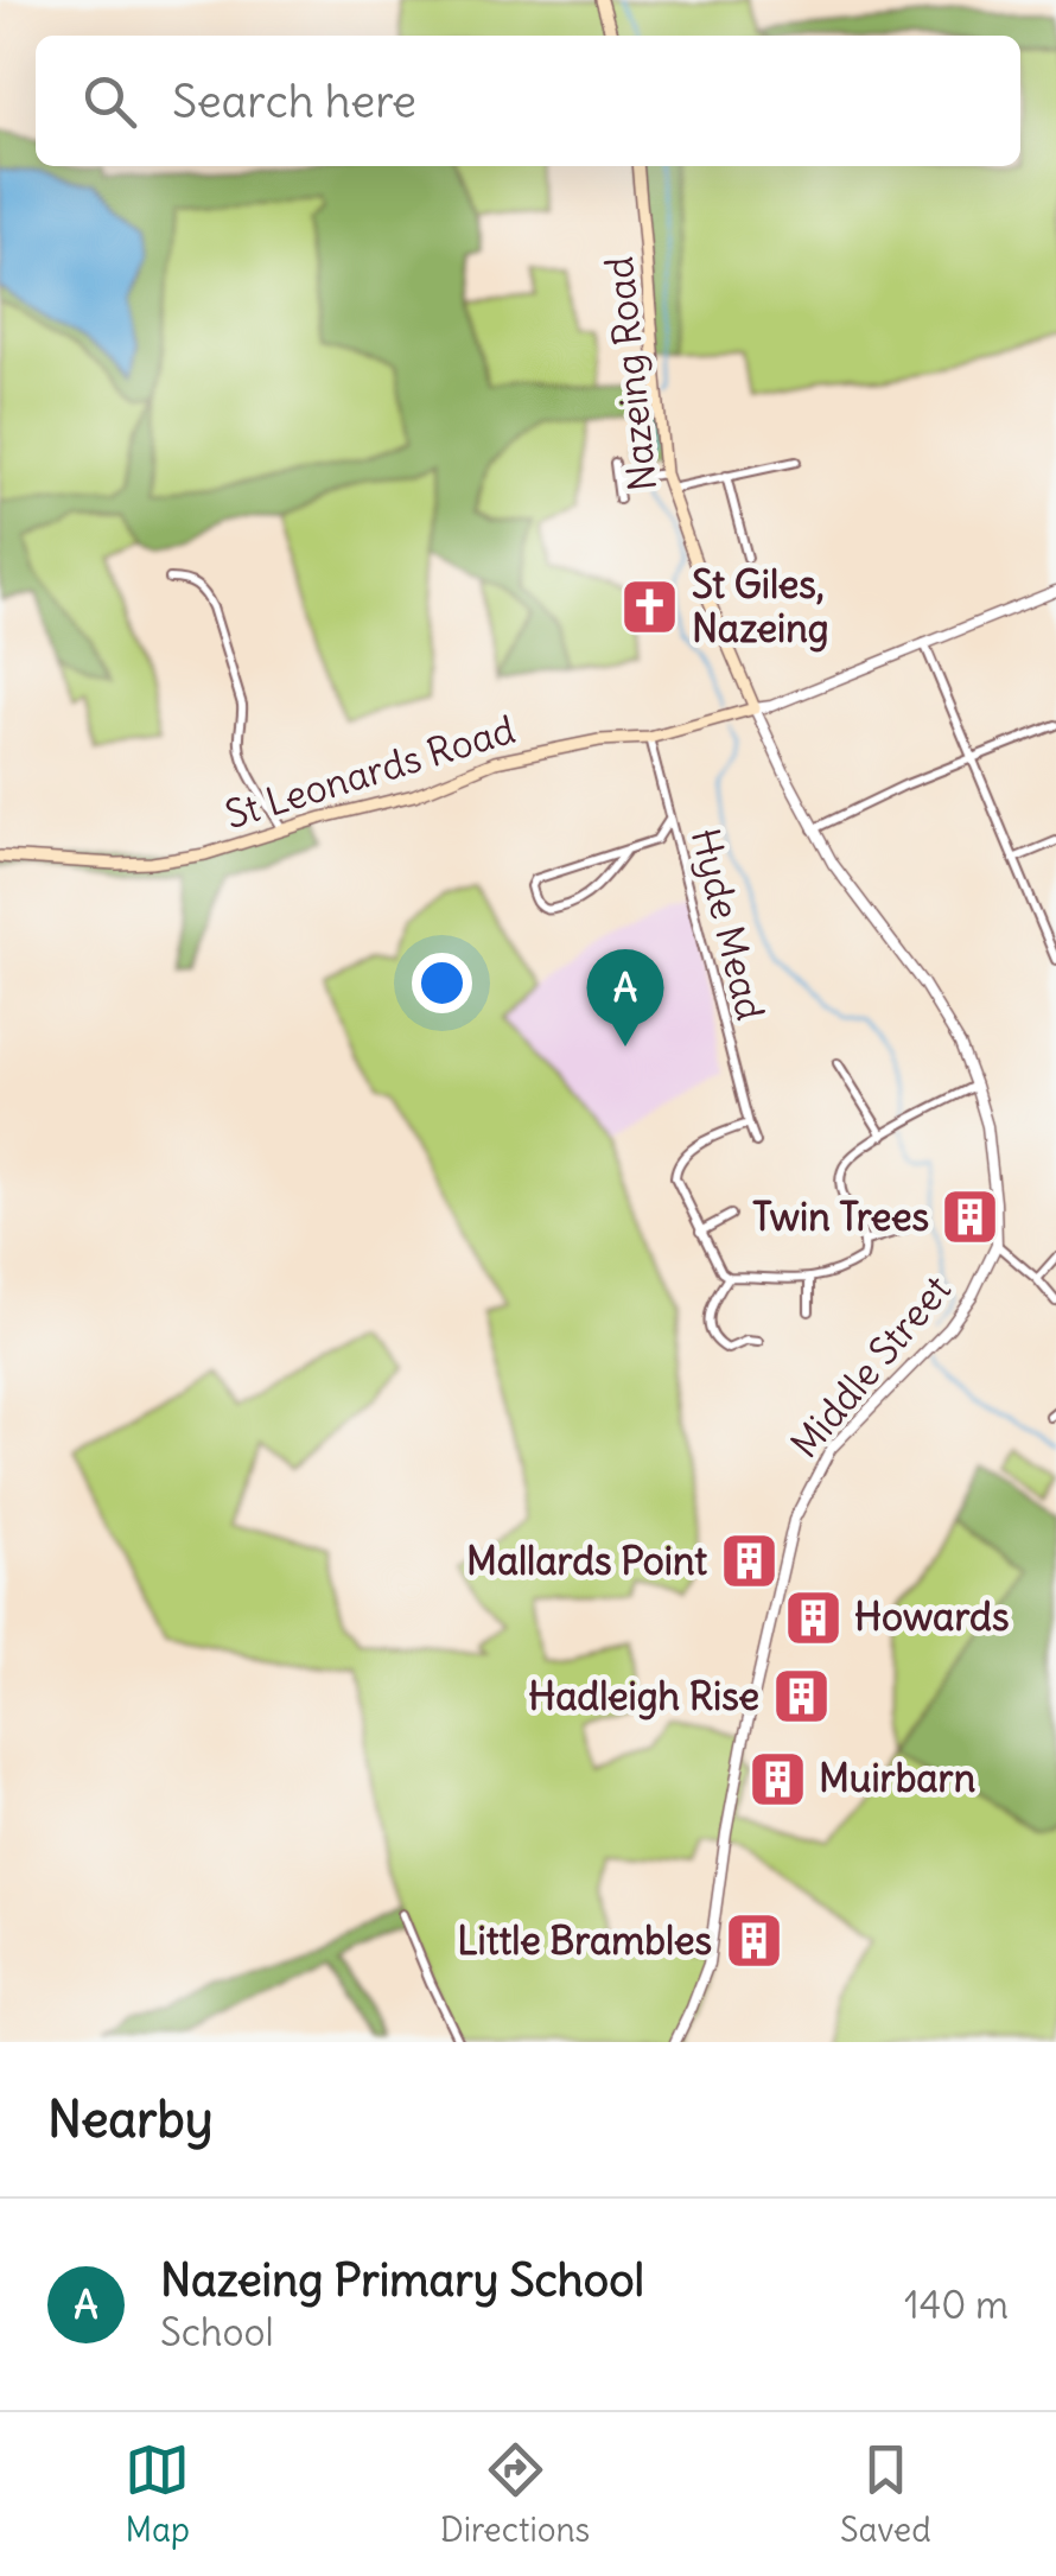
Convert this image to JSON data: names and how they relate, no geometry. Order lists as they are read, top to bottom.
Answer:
{
  "streets": {
    "main road": ["Nazeing Road", "St Leonards Road"],
    "street": ["Hyde Mead", "Middle Street"]
  },
  "crossings": [
    ["Nazeing Road", "St Leonards Road"],
    ["Nazeing Road", "Middle Street"],
    ["St Leonards Road", "Hyde Mead"],
    ["St Leonards Road", "Middle Street"]
  ],
  "places": {
    "church": ["St Giles, Nazeing"],
    "building": [
      "Twin Trees",
      "Mallards Point",
      "Howards",
      "Hadleigh Rise",
      "Muirbarn",
      "Little Brambles"
    ]
  },
  "page": {
    "search": "Search here",
    "pins": "A",
    "heading": "Nearby",
    "list": [
      {
        "mark": "A",
        "name": "Nazeing Primary School",
        "note": "School",
        "value": "140 m"
      }
    ],
    "nav": ["Map", "Directions", "Saved"]
  }
}
